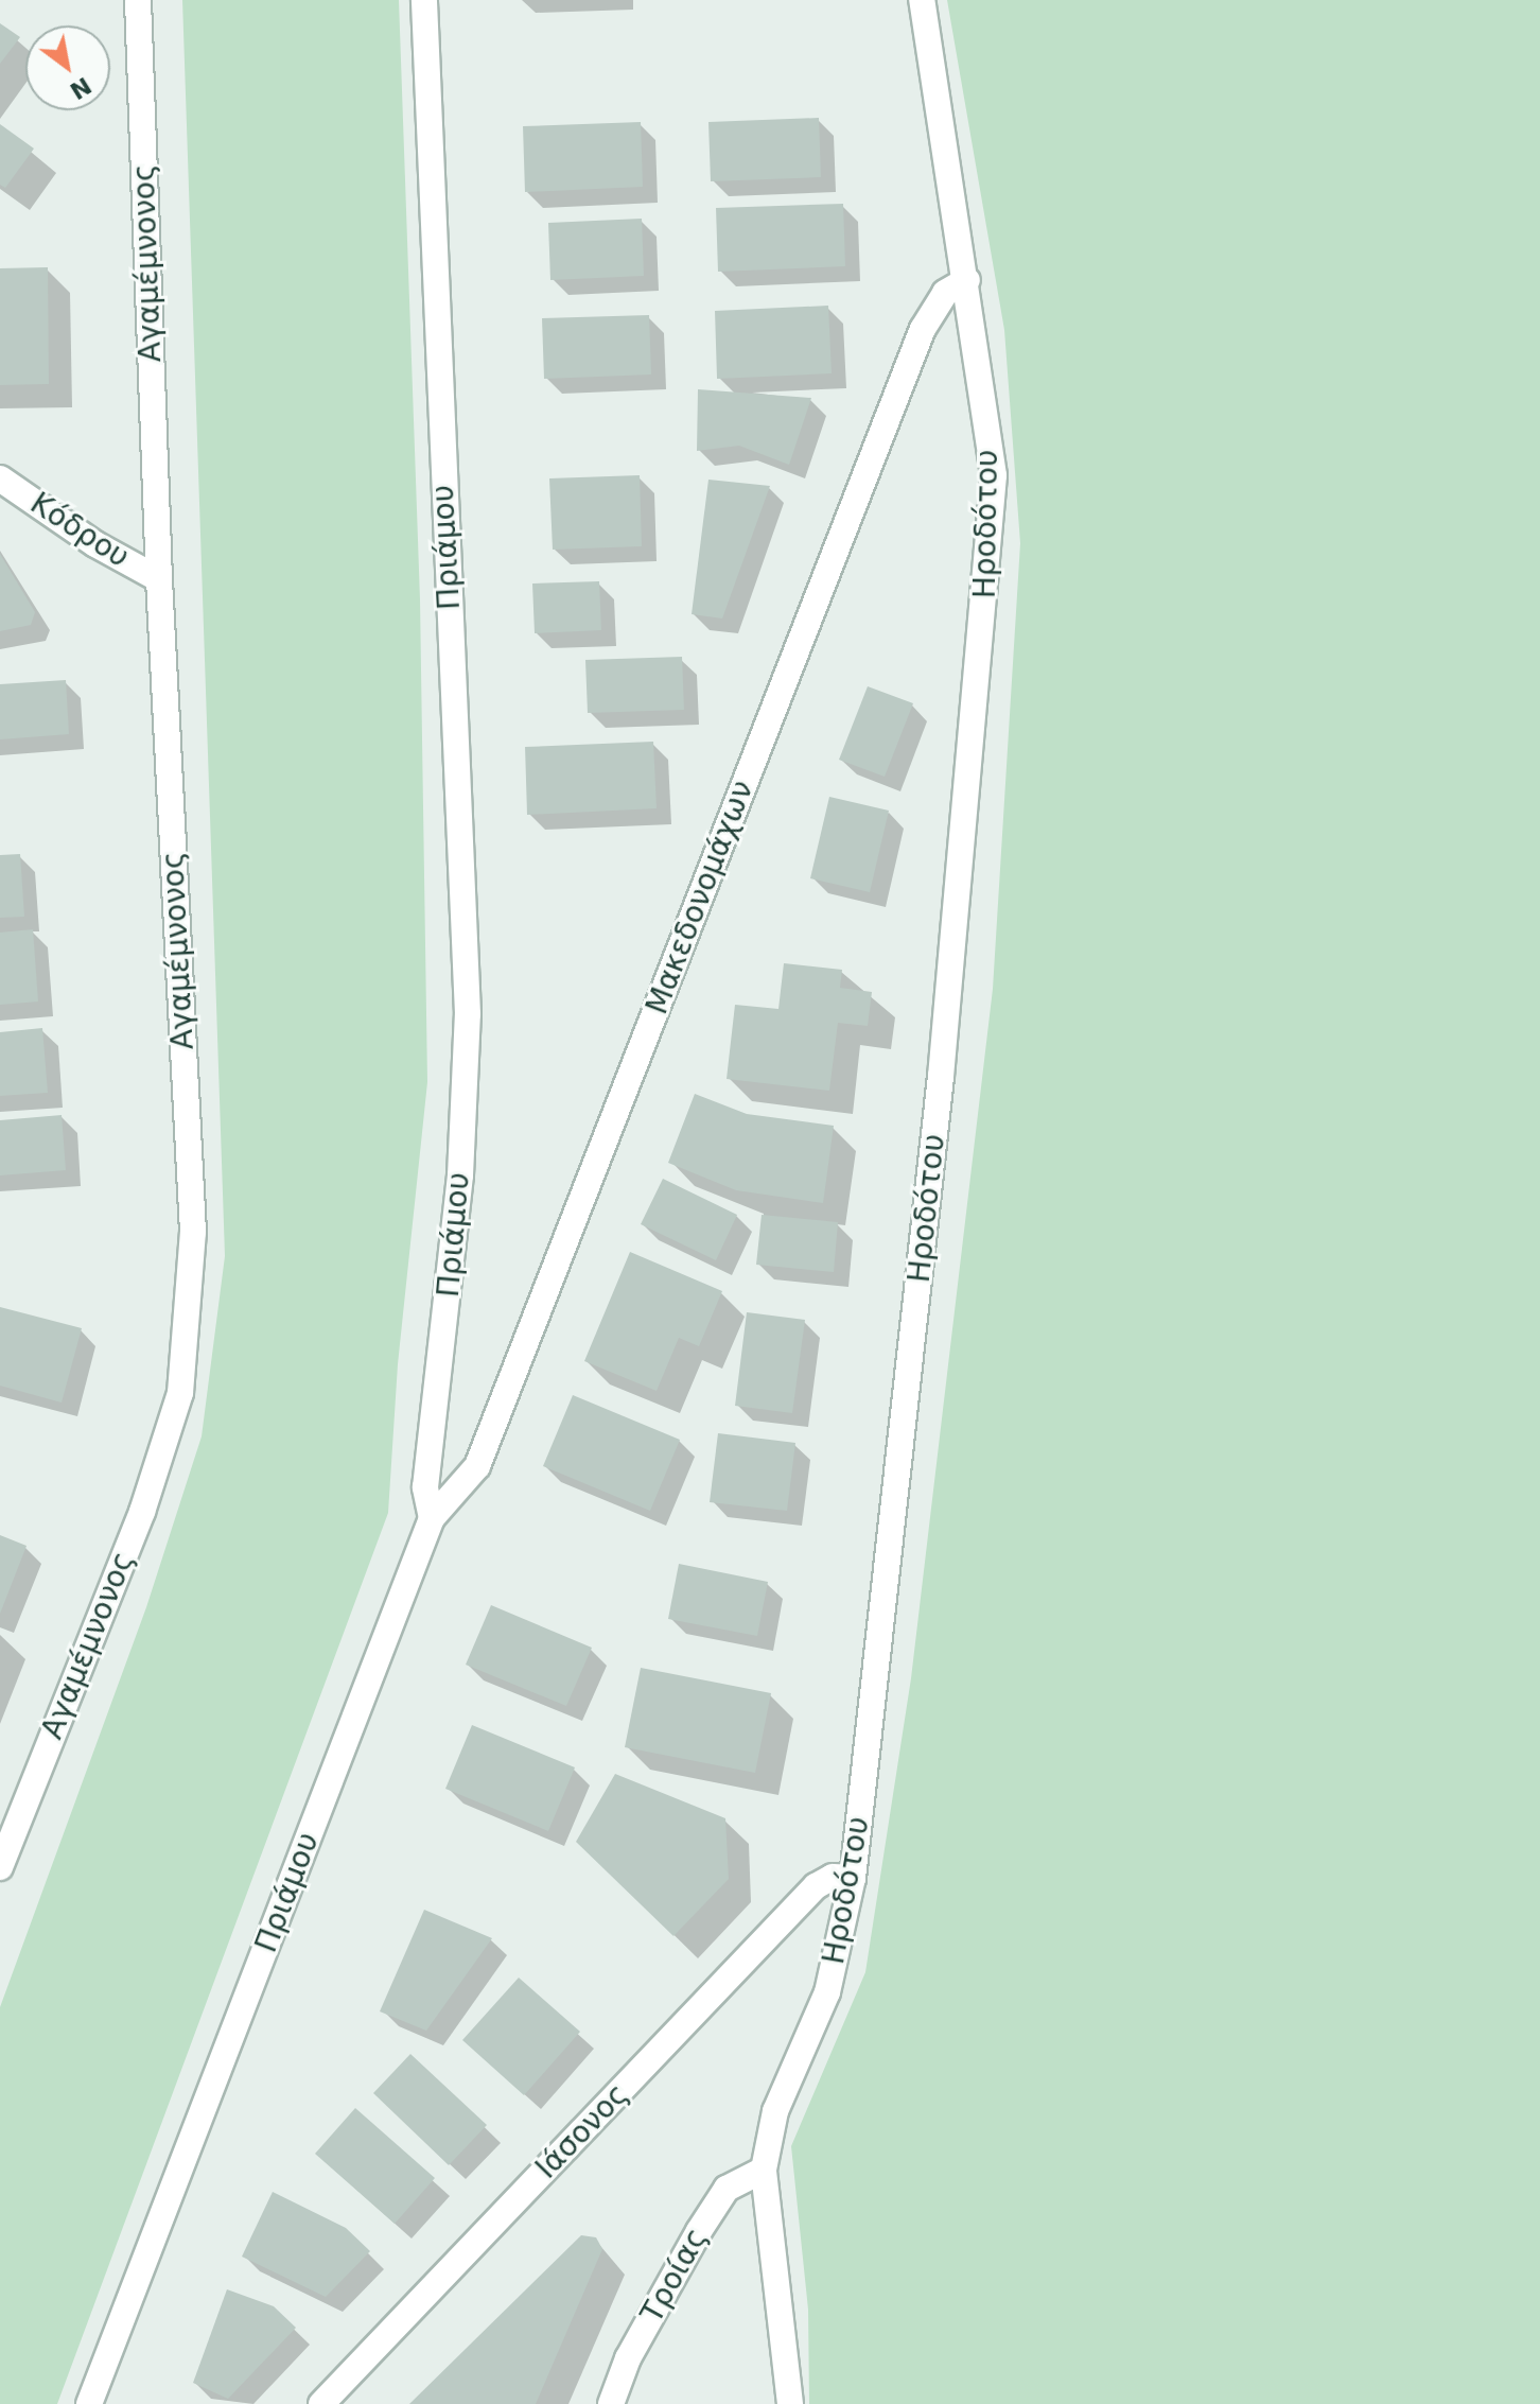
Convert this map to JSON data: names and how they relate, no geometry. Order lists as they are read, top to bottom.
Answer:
{
  "streets": {
    "street": [
      "Αγαμέμνονος",
      "Ηροδότου",
      "Κόδρου",
      "Πριάμου",
      "Μακεδονομάχων",
      "Ιάσονος",
      "Τροίας"
    ]
  },
  "crossings": [
    ["Αγαμέμνονος", "Κόδρου"],
    ["Ηροδότου", "Μακεδονομάχων"],
    ["Ηροδότου", "Ιάσονος"],
    ["Ηροδότου", "Τροίας"],
    ["Πριάμου", "Μακεδονομάχων"]
  ],
  "north": "bottom right"
}
